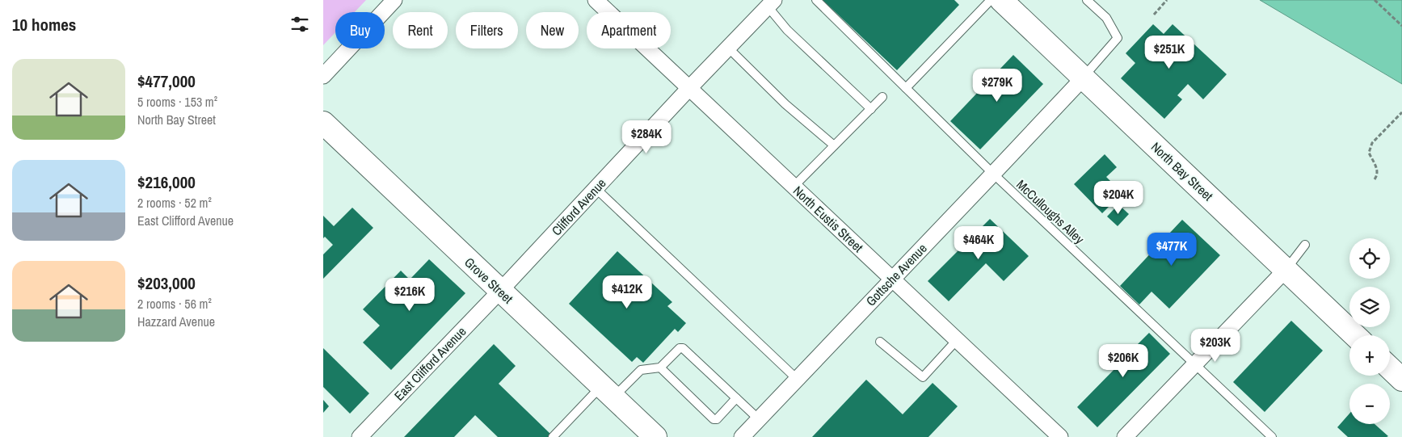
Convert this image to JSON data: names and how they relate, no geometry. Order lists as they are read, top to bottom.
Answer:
{
  "streets": {
    "main road": ["North Bay Street", "Grove Street"],
    "street": [
      "Clifford Avenue",
      "North Eustis Street",
      "Gottsche Avenue",
      "East Clifford Avenue"
    ],
    "lane": ["McCulloughs Alley"]
  },
  "crossings": [
    ["North Bay Street", "Gottsche Avenue"],
    ["Clifford Avenue", "North Eustis Street"],
    ["Clifford Avenue", "Grove Street"],
    ["Clifford Avenue", "East Clifford Avenue"],
    ["McCulloughs Alley", "Gottsche Avenue"],
    ["North Eustis Street", "Gottsche Avenue"],
    ["Grove Street", "East Clifford Avenue"]
  ],
  "page": {
    "heading": "10 homes",
    "chip": [
      "Buy",
      "Rent",
      "Filters",
      "New",
      "Apartment"
    ],
    "price": [
      "$251K",
      "$279K",
      "$284K",
      "$204K",
      "$464K",
      "$477K",
      "$412K",
      "$216K",
      "$203K",
      "$206K"
    ],
    "list": [
      {
        "name": "$477,000",
        "note": "5 rooms · 153 m² · North Bay Street"
      },
      {
        "name": "$216,000",
        "note": "2 rooms · 52 m² · East Clifford Avenue"
      },
      {
        "name": "$203,000",
        "note": "2 rooms · 56 m² · Hazzard Avenue"
      }
    ],
    "map_buttons": ["+", "−"]
  }
}
